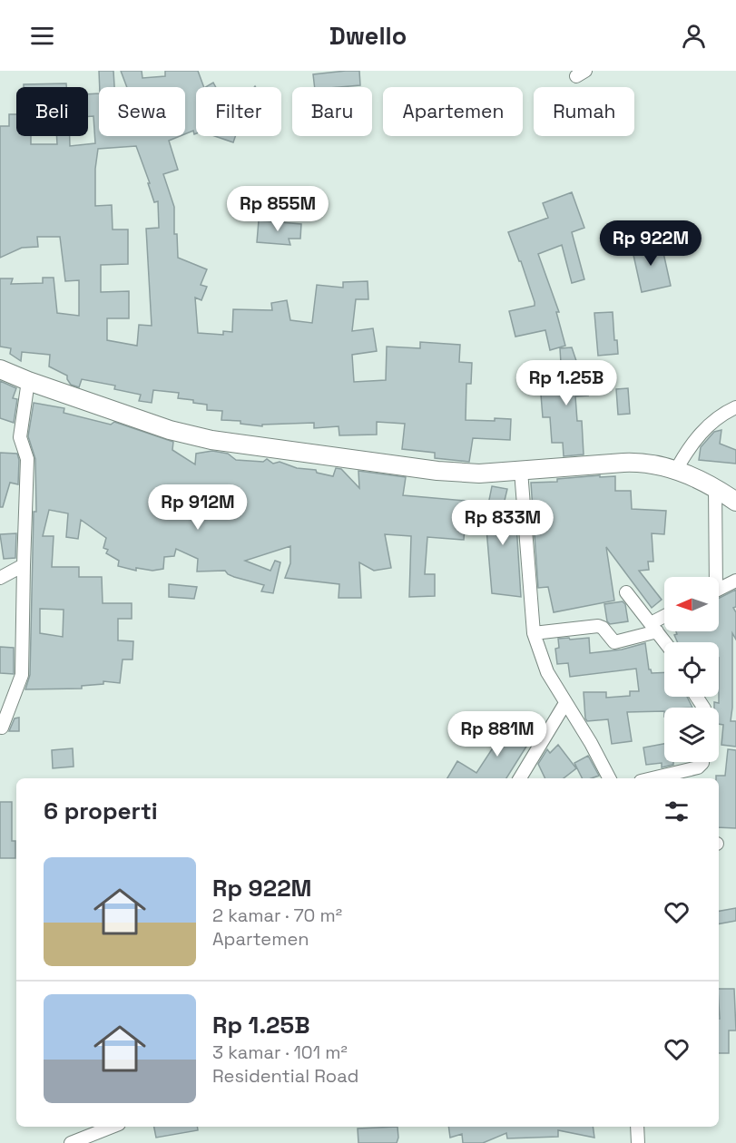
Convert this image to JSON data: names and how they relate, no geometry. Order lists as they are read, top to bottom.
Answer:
{
  "north": "left",
  "page": {
    "header": "Dwello",
    "chip": [
      "Beli",
      "Sewa",
      "Filter",
      "Baru",
      "Apartemen",
      "Rumah"
    ],
    "price": [
      "Rp 855M",
      "Rp 922M",
      "Rp 1.25B",
      "Rp 912M",
      "Rp 833M",
      "Rp 881M"
    ],
    "heading": "6 properti",
    "list": [
      {
        "name": "Rp 922M",
        "note": "2 kamar · 70 m² · Apartemen"
      },
      {
        "name": "Rp 1.25B",
        "note": "3 kamar · 101 m² · Residential Road"
      }
    ]
  }
}
